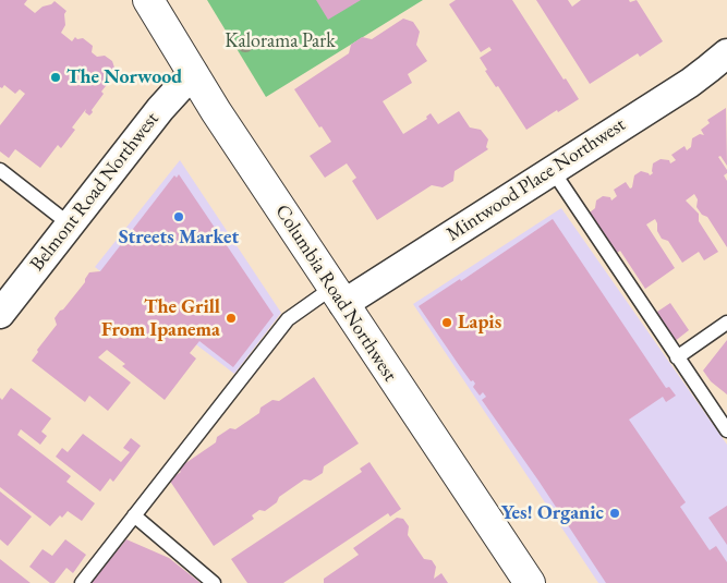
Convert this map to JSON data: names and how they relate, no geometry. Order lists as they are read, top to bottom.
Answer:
{
  "streets": {
    "main road": ["Columbia Road Northwest"],
    "street": ["Mintwood Place Northwest", "Belmont Road Northwest"]
  },
  "crossings": [
    ["Mintwood Place Northwest", "Columbia Road Northwest"],
    ["Belmont Road Northwest", "Columbia Road Northwest"]
  ],
  "parks": ["Kalorama Park"],
  "places": [
    "The Norwood",
    "Streets Market",
    "The Grill From Ipanema",
    "Lapis",
    "Yes! Organic"
  ]
}
